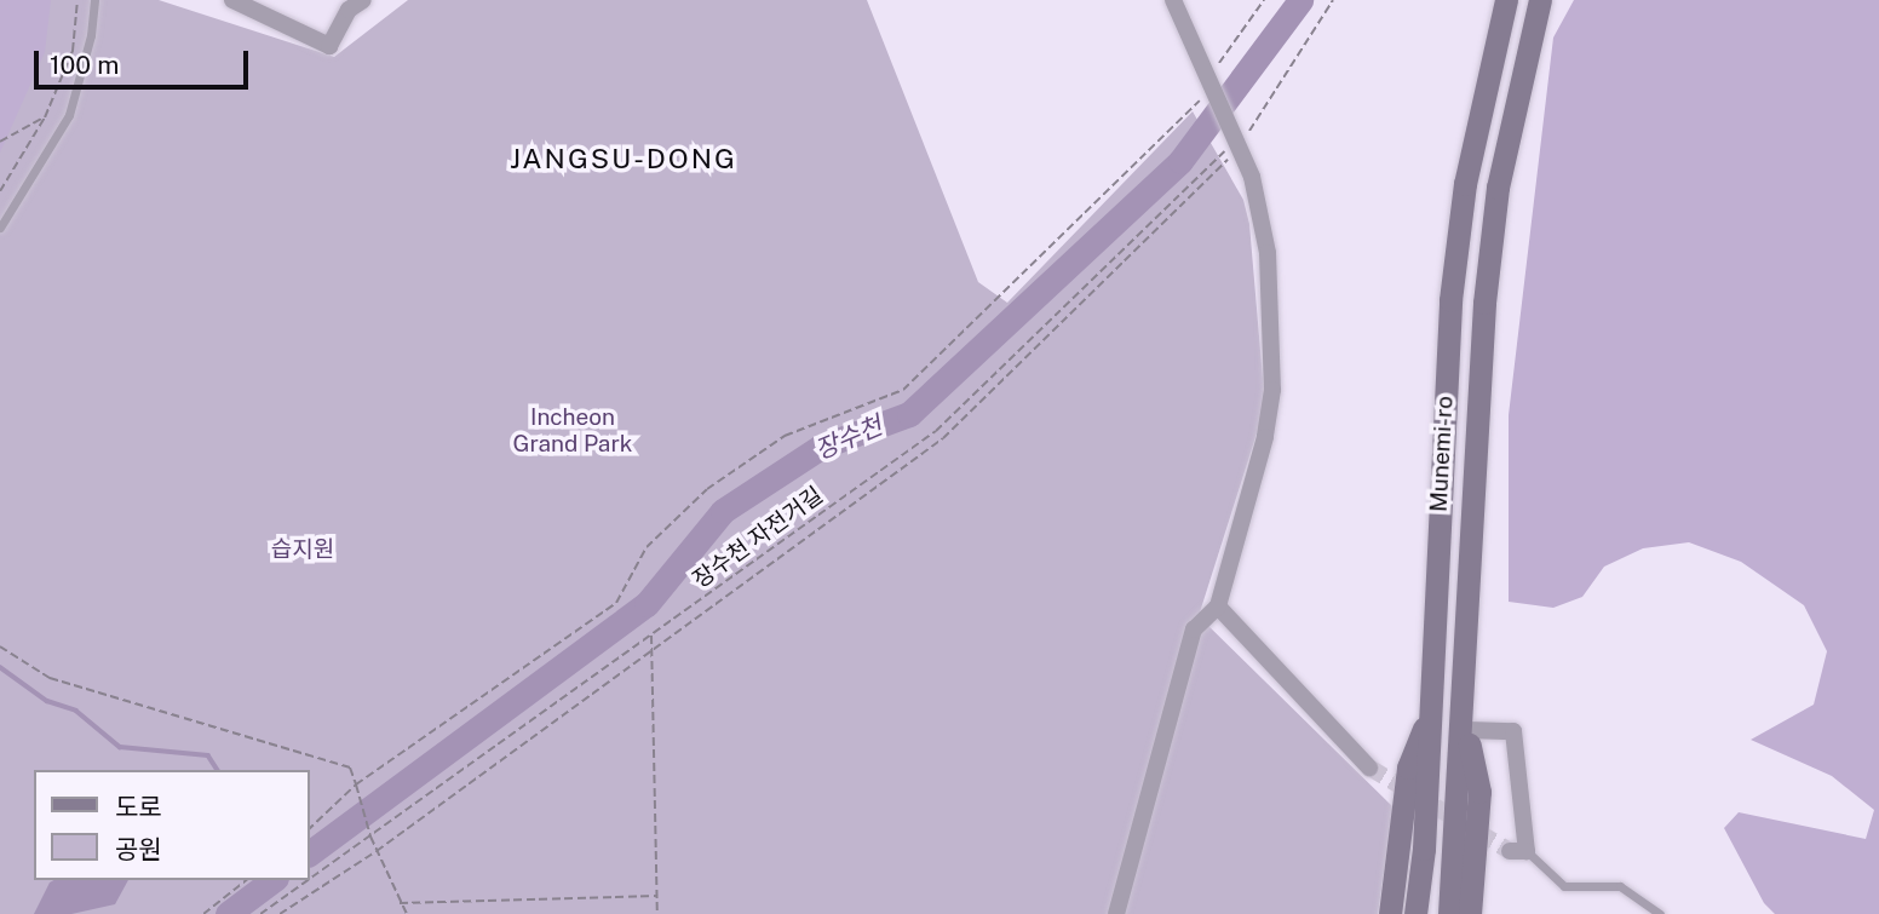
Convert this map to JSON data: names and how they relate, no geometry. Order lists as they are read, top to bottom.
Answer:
{
  "streets": {
    "main road": ["Munemi-ro"],
    "path": ["장수천 자전거길"]
  },
  "districts": ["JANGSU-DONG"],
  "water": ["장수천"],
  "parks": ["Incheon Grand Park", "습지원"],
  "legend": ["도로", "공원"],
  "scale_bar": "100 m"
}
